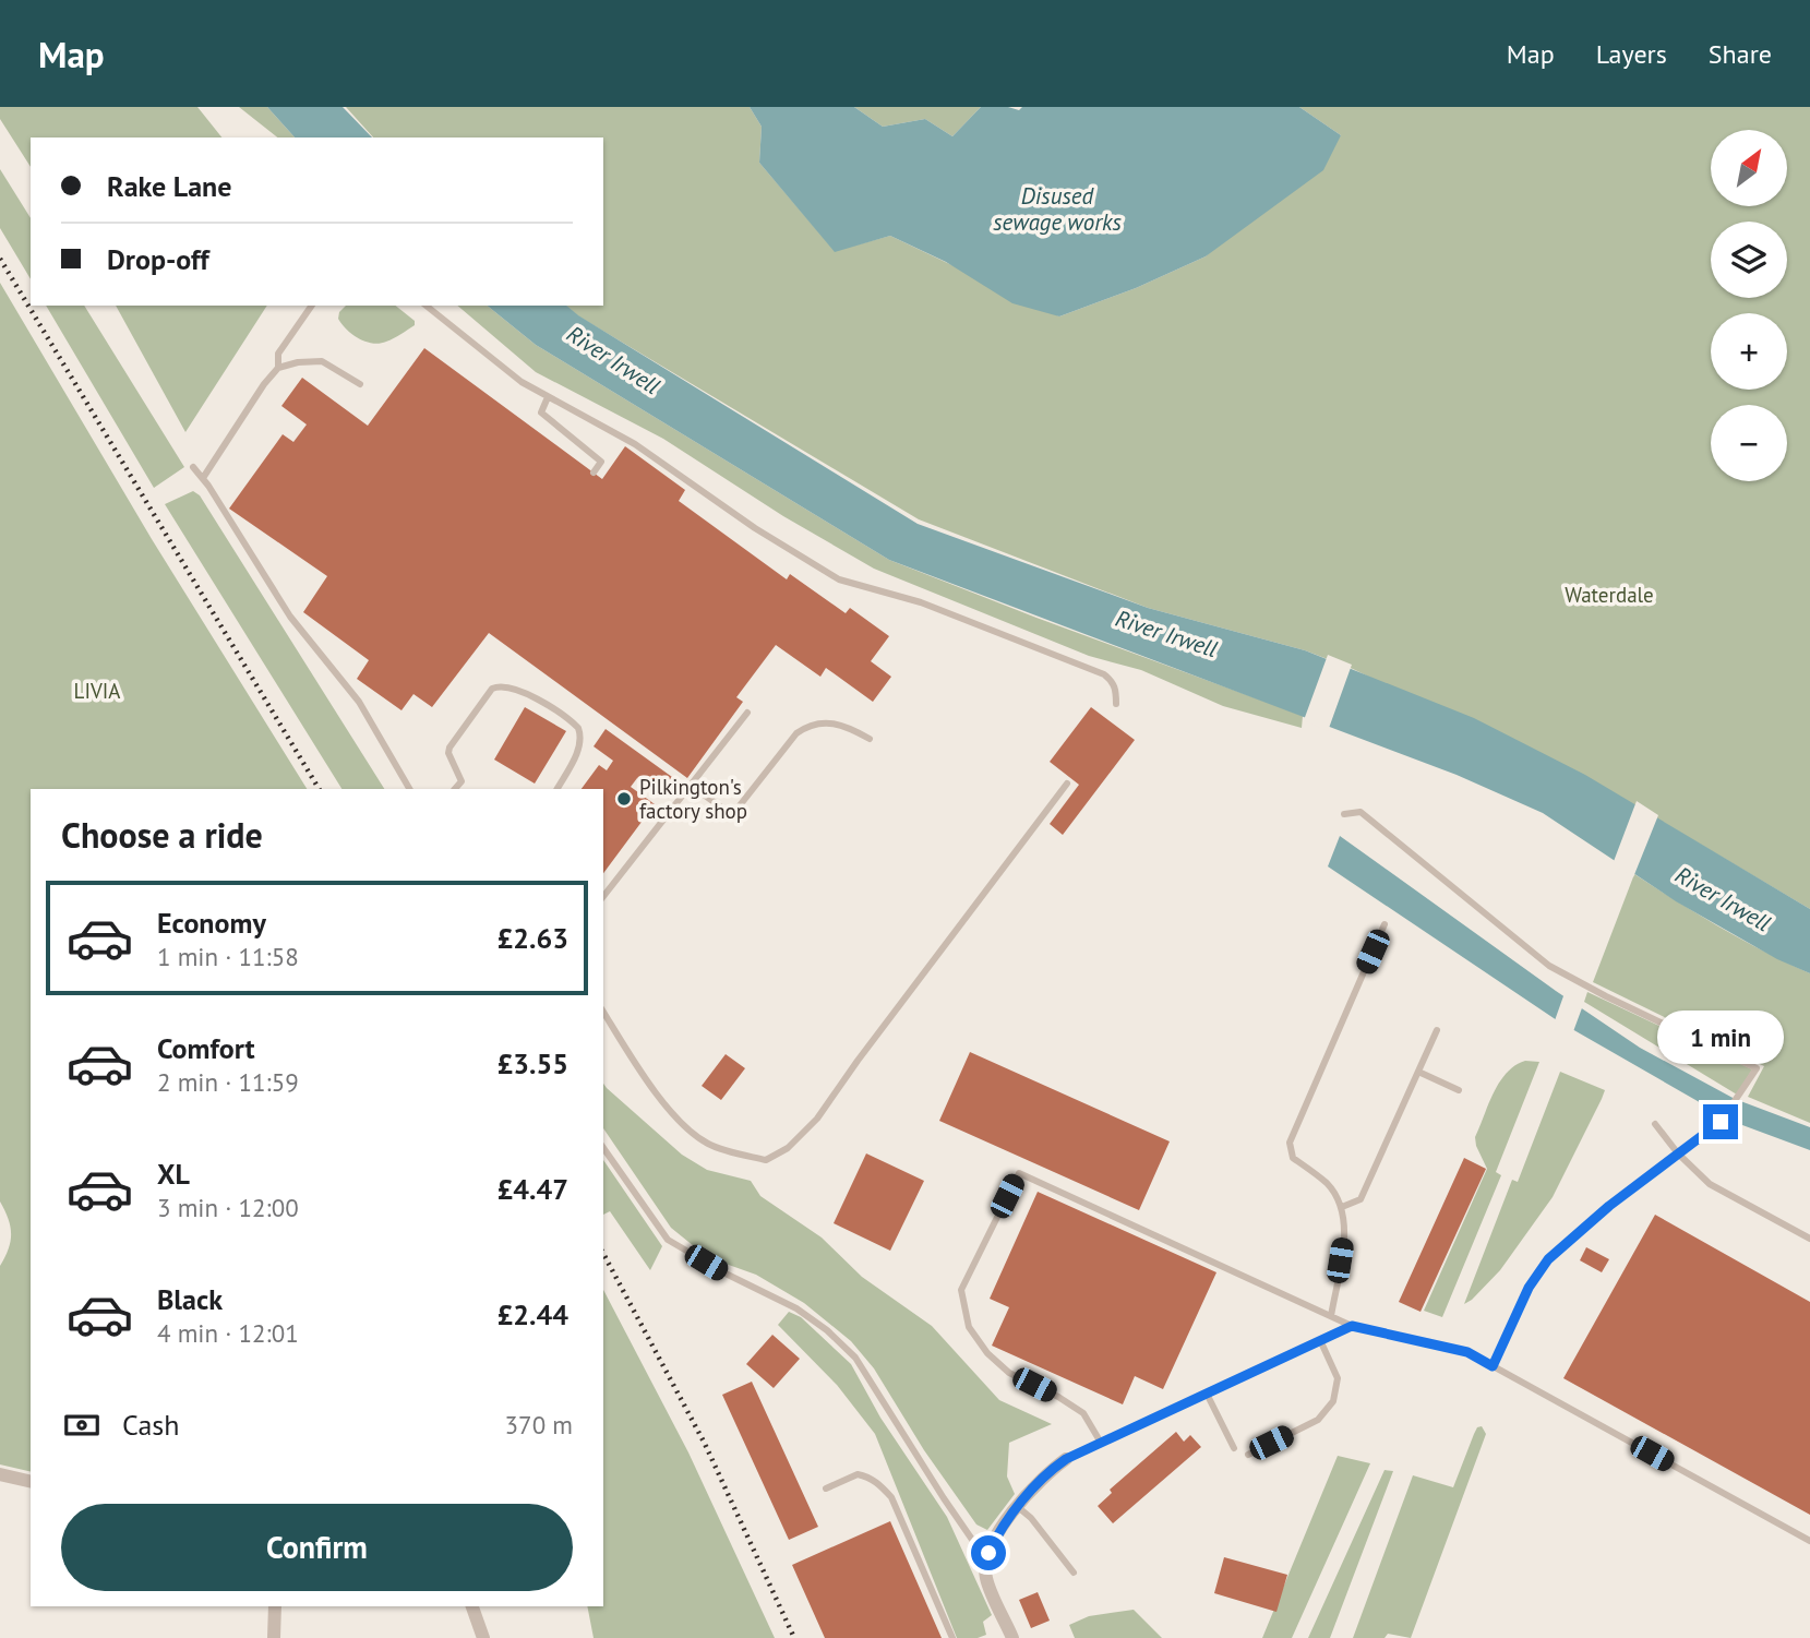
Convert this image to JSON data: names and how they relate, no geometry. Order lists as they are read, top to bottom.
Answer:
{
  "water": ["Disused sewage works", "River Irwell"],
  "parks": ["Waterdale", "LIVIA"],
  "places": ["Pilkington's factory shop"],
  "north": "top right",
  "page": {
    "header": "Map",
    "nav": ["Map", "Layers", "Share"],
    "map_buttons": ["+", "−"],
    "banner": ["Rake Lane", "Drop-off"],
    "heading": "Choose a ride",
    "list": [
      {
        "name": "Economy",
        "note": "1 min · 11:58",
        "value": "£2.63"
      },
      {
        "name": "Comfort",
        "note": "2 min · 11:59",
        "value": "£3.55"
      },
      {
        "name": "XL",
        "note": "3 min · 12:00",
        "value": "£4.47"
      },
      {
        "name": "Black",
        "note": "4 min · 12:01",
        "value": "£2.44"
      }
    ],
    "bubble": "1 min",
    "pay": ["Cash", "370 m"],
    "buttons": "Confirm"
  }
}
